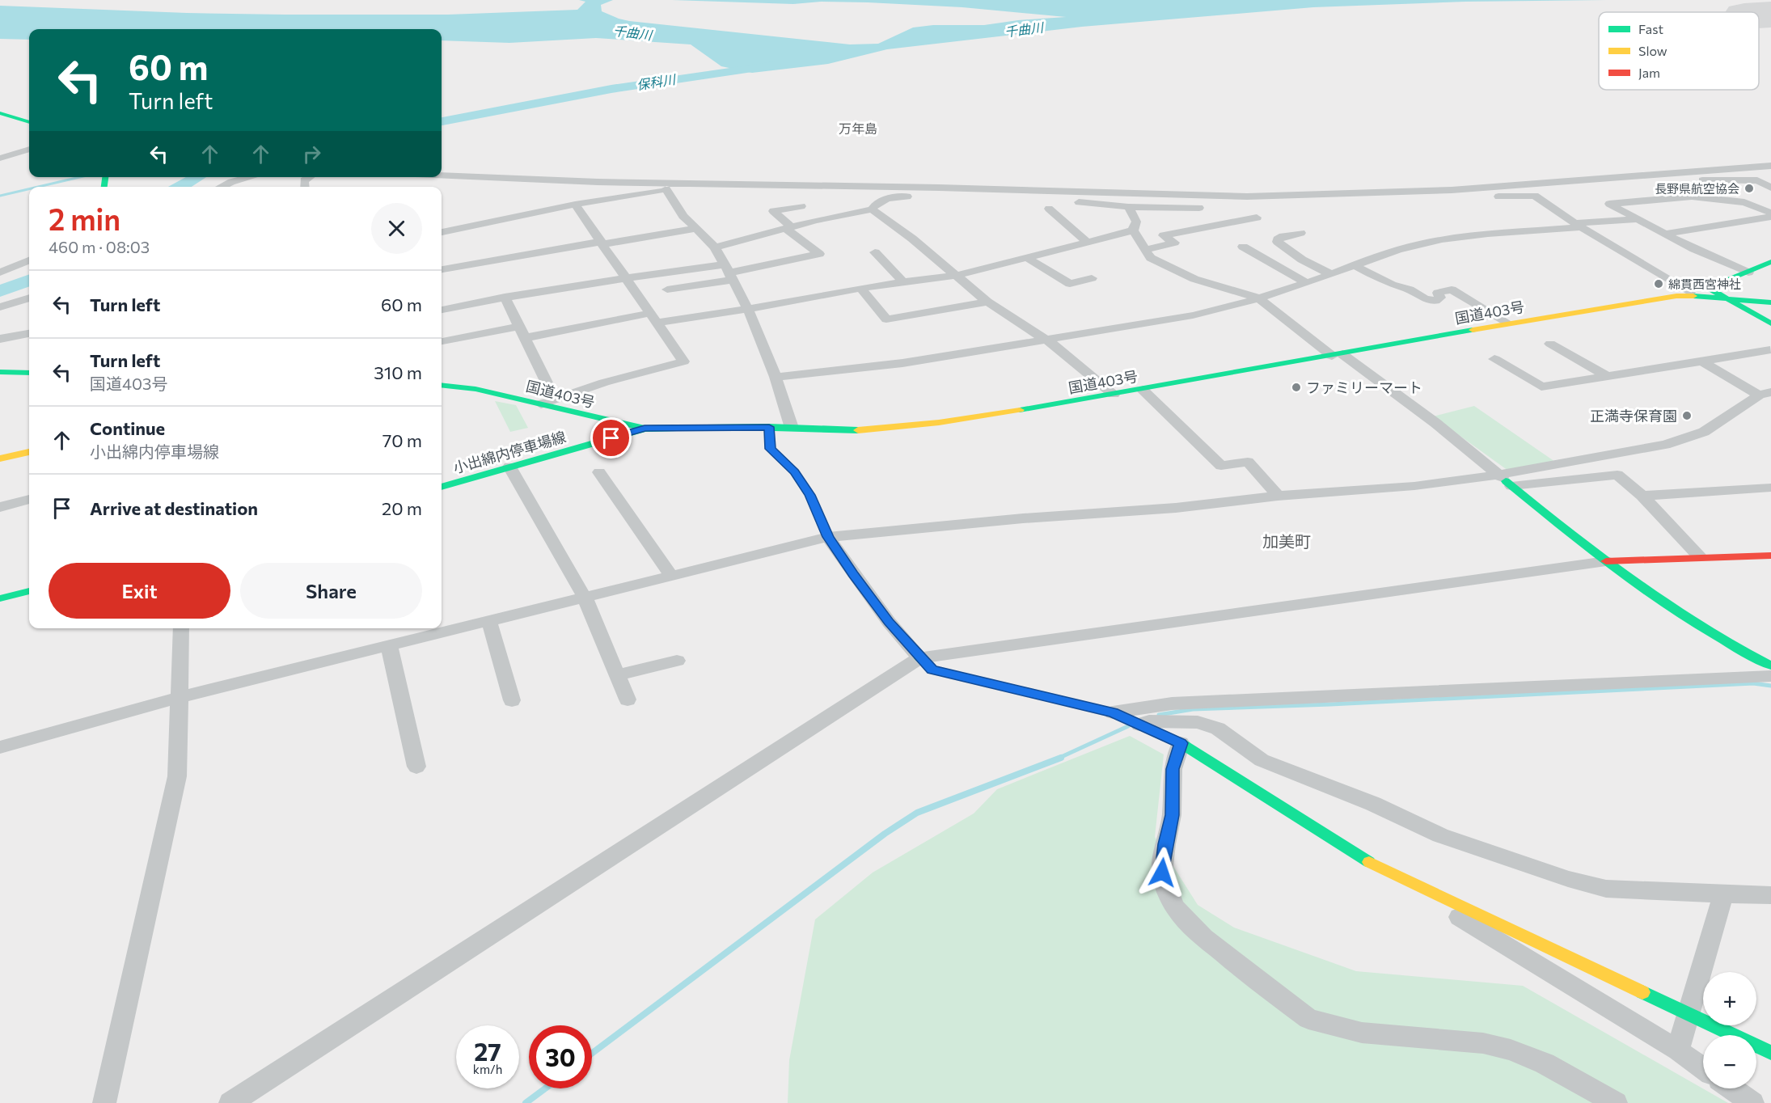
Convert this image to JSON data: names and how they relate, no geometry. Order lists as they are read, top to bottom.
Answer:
{
  "streets": {
    "main road": ["国道403号", "小出綿内停車場線"]
  },
  "crossings": [
    ["国道403号", "小出綿内停車場線"]
  ],
  "districts": ["万年島", "加美町"],
  "water": ["千曲川", "保科川"],
  "places": [
    "長野県航空協会",
    "綿貫西宮神社",
    "ファミリーマート",
    "正満寺保育園"
  ],
  "legend": ["Fast", "Slow", "Jam"],
  "page": {
    "turn": ["60 m", "Turn left"],
    "heading": ["2 min", "460 m · 08:03"],
    "list": [
      {
        "name": "Turn left",
        "value": "60 m"
      },
      {
        "name": "Turn left",
        "note": "国道403号",
        "value": "310 m"
      },
      {
        "name": "Continue",
        "note": "小出綿内停車場線",
        "value": "70 m"
      },
      {
        "name": "Arrive at destination",
        "value": "20 m"
      }
    ],
    "buttons": ["Exit", "Share"],
    "map_buttons": ["+", "−"],
    "speed": "27 km/h",
    "limit": "30"
  }
}
